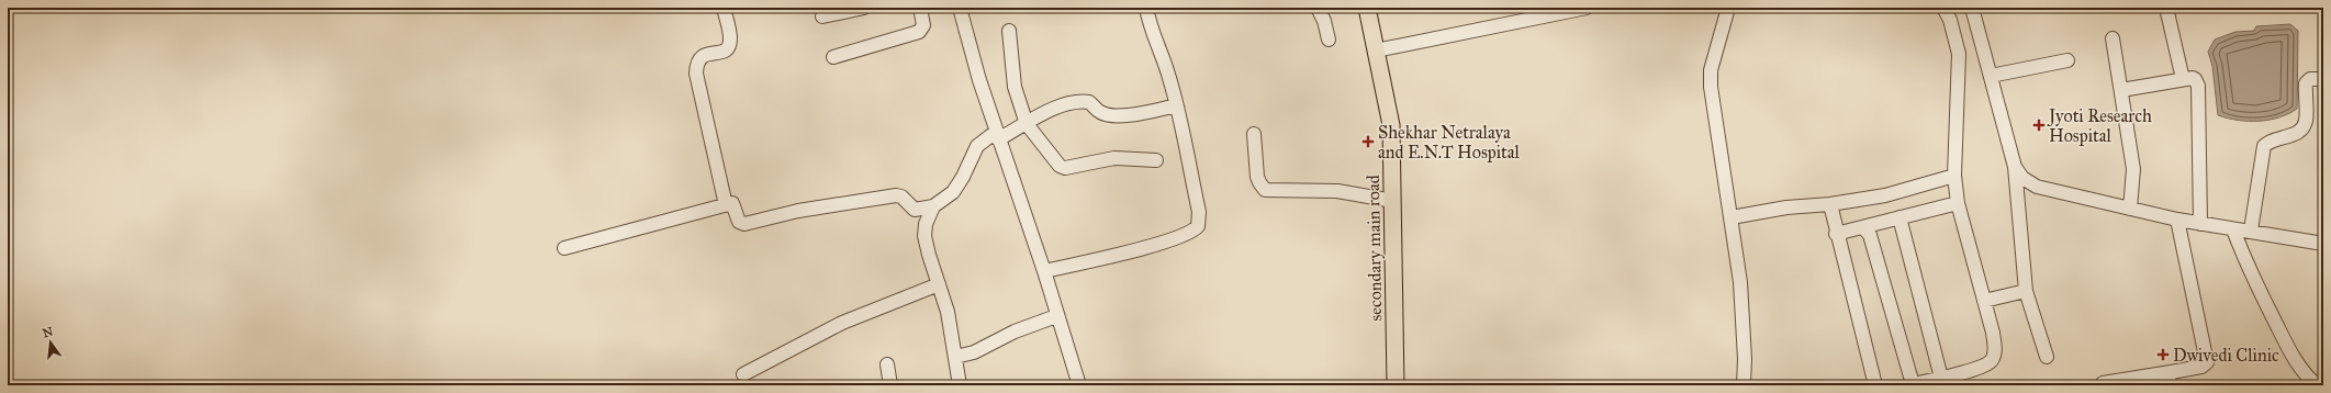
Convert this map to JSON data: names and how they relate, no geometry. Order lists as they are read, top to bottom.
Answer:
{
  "streets": {
    "main road": ["secondary main road"]
  },
  "places": {
    "health": ["Jyoti Research Hospital", "Shekhar Netralaya and E.N.T Hospital", "Dwivedi Clinic"]
  },
  "north": "top"
}
